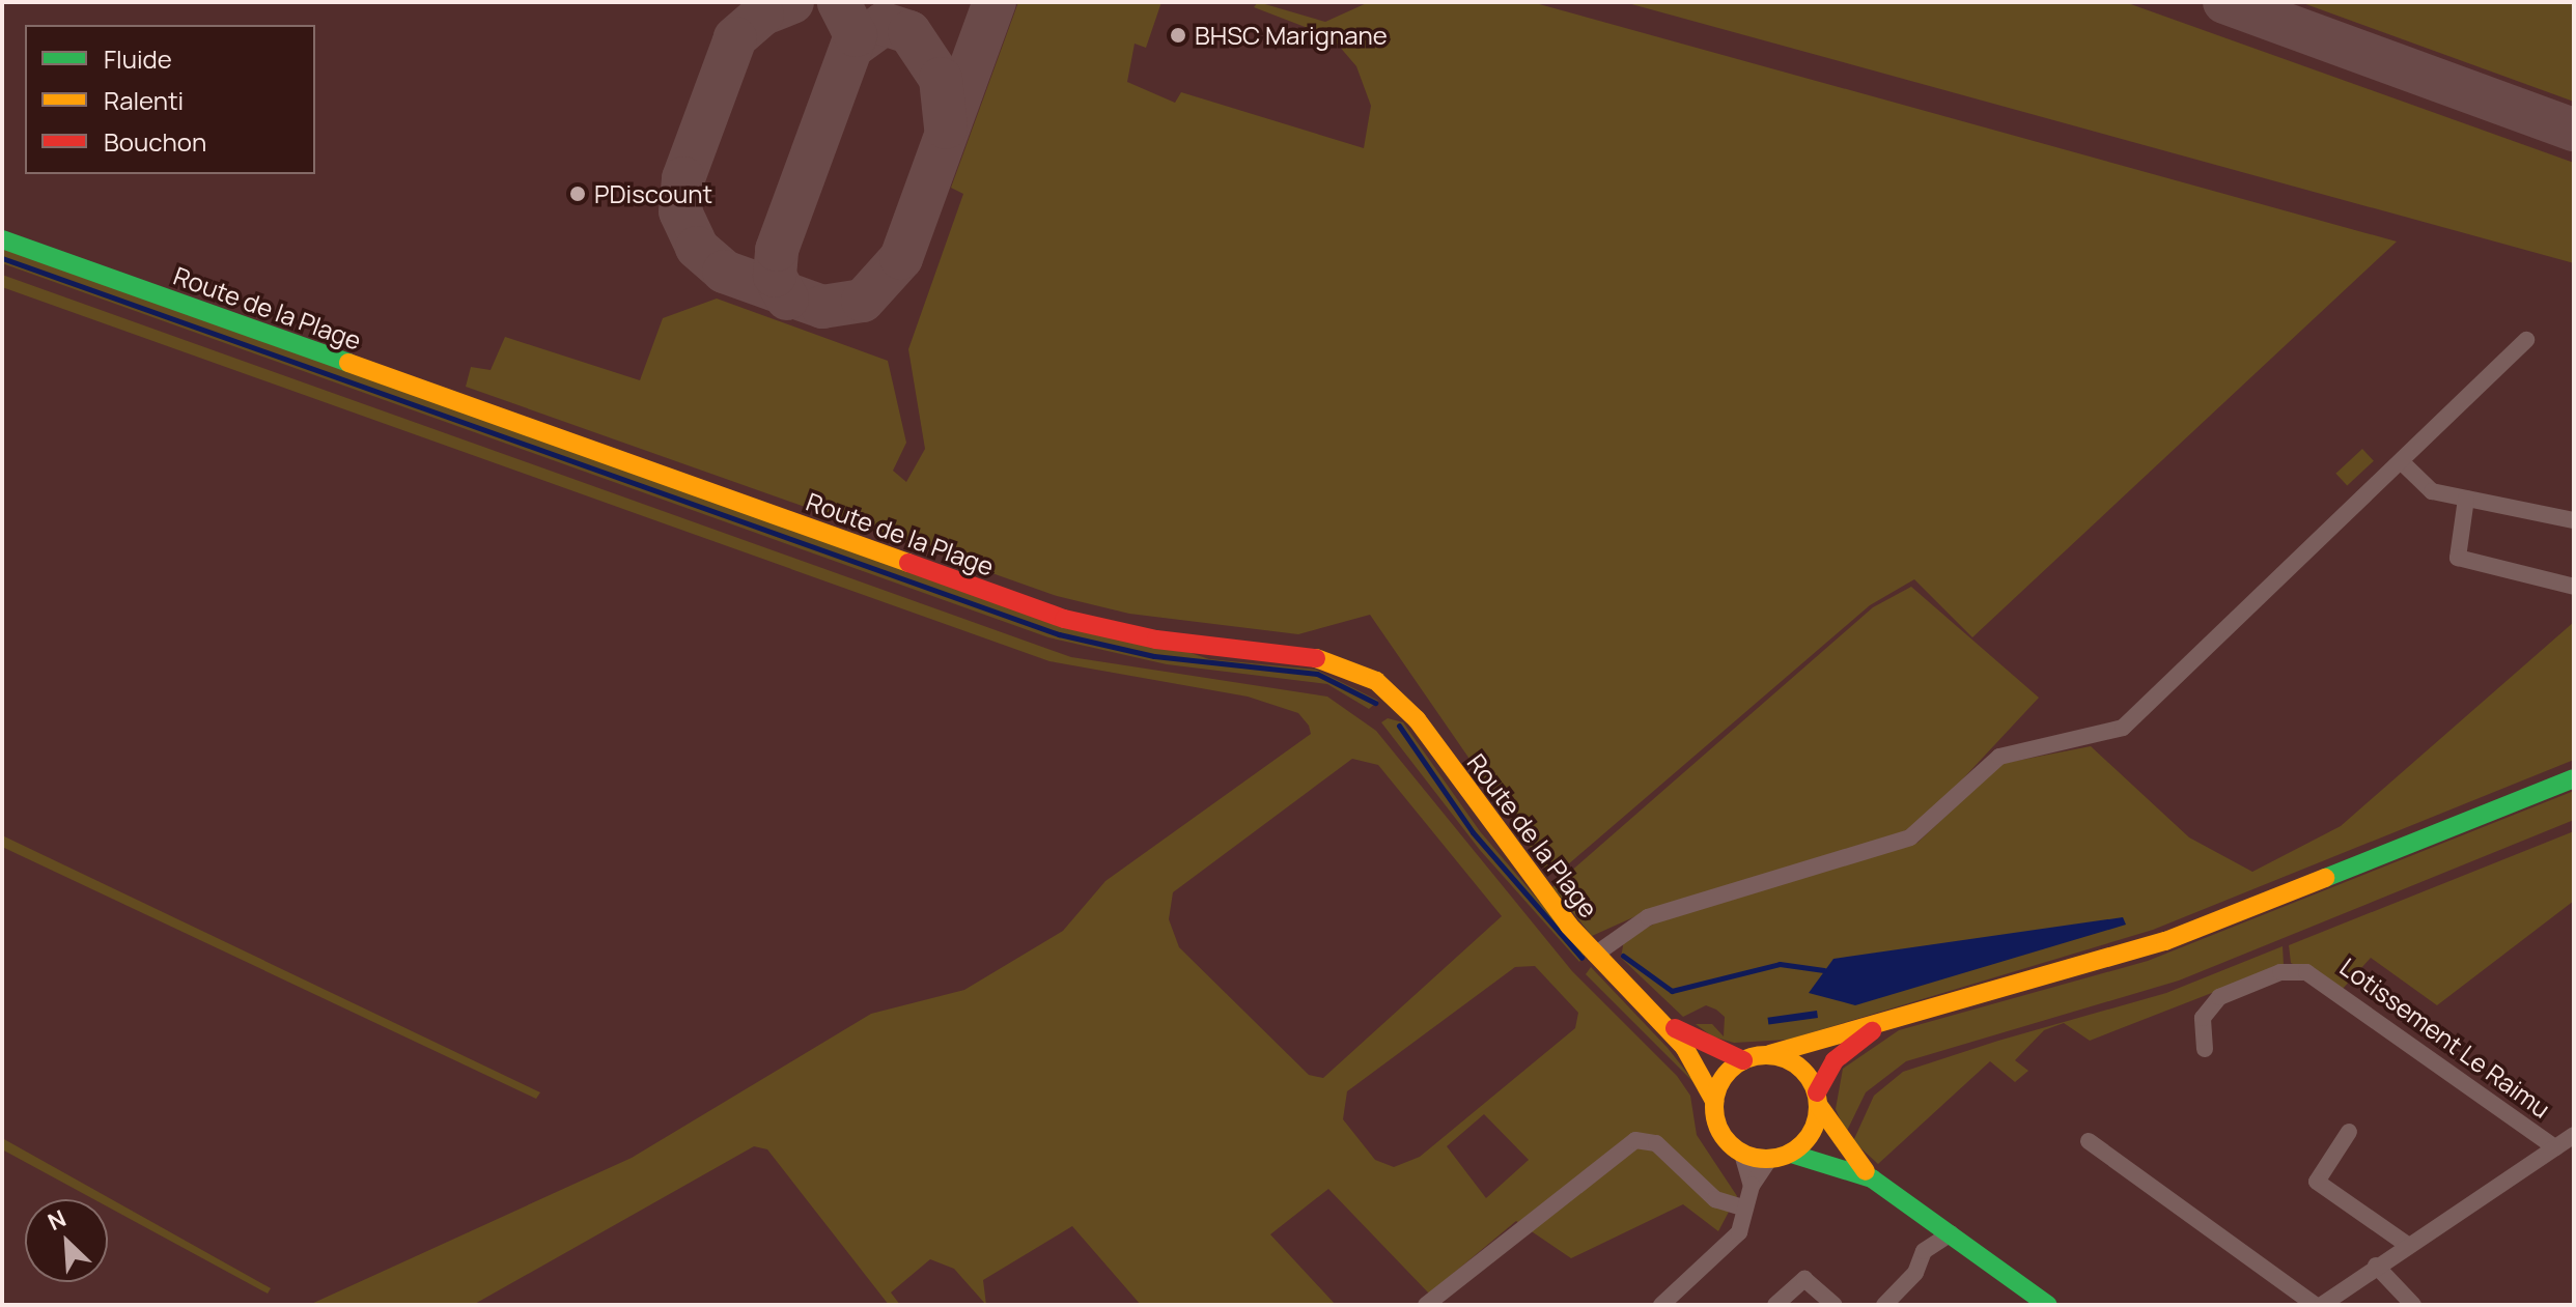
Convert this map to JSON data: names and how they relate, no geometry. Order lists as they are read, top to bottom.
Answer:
{
  "streets": {
    "street": ["Route de la Plage", "Lotissement Le Raimu"]
  },
  "places": ["BHSC Marignane", "PDiscount"],
  "legend": ["Fluide", "Ralenti", "Bouchon"],
  "north": "top left"
}
